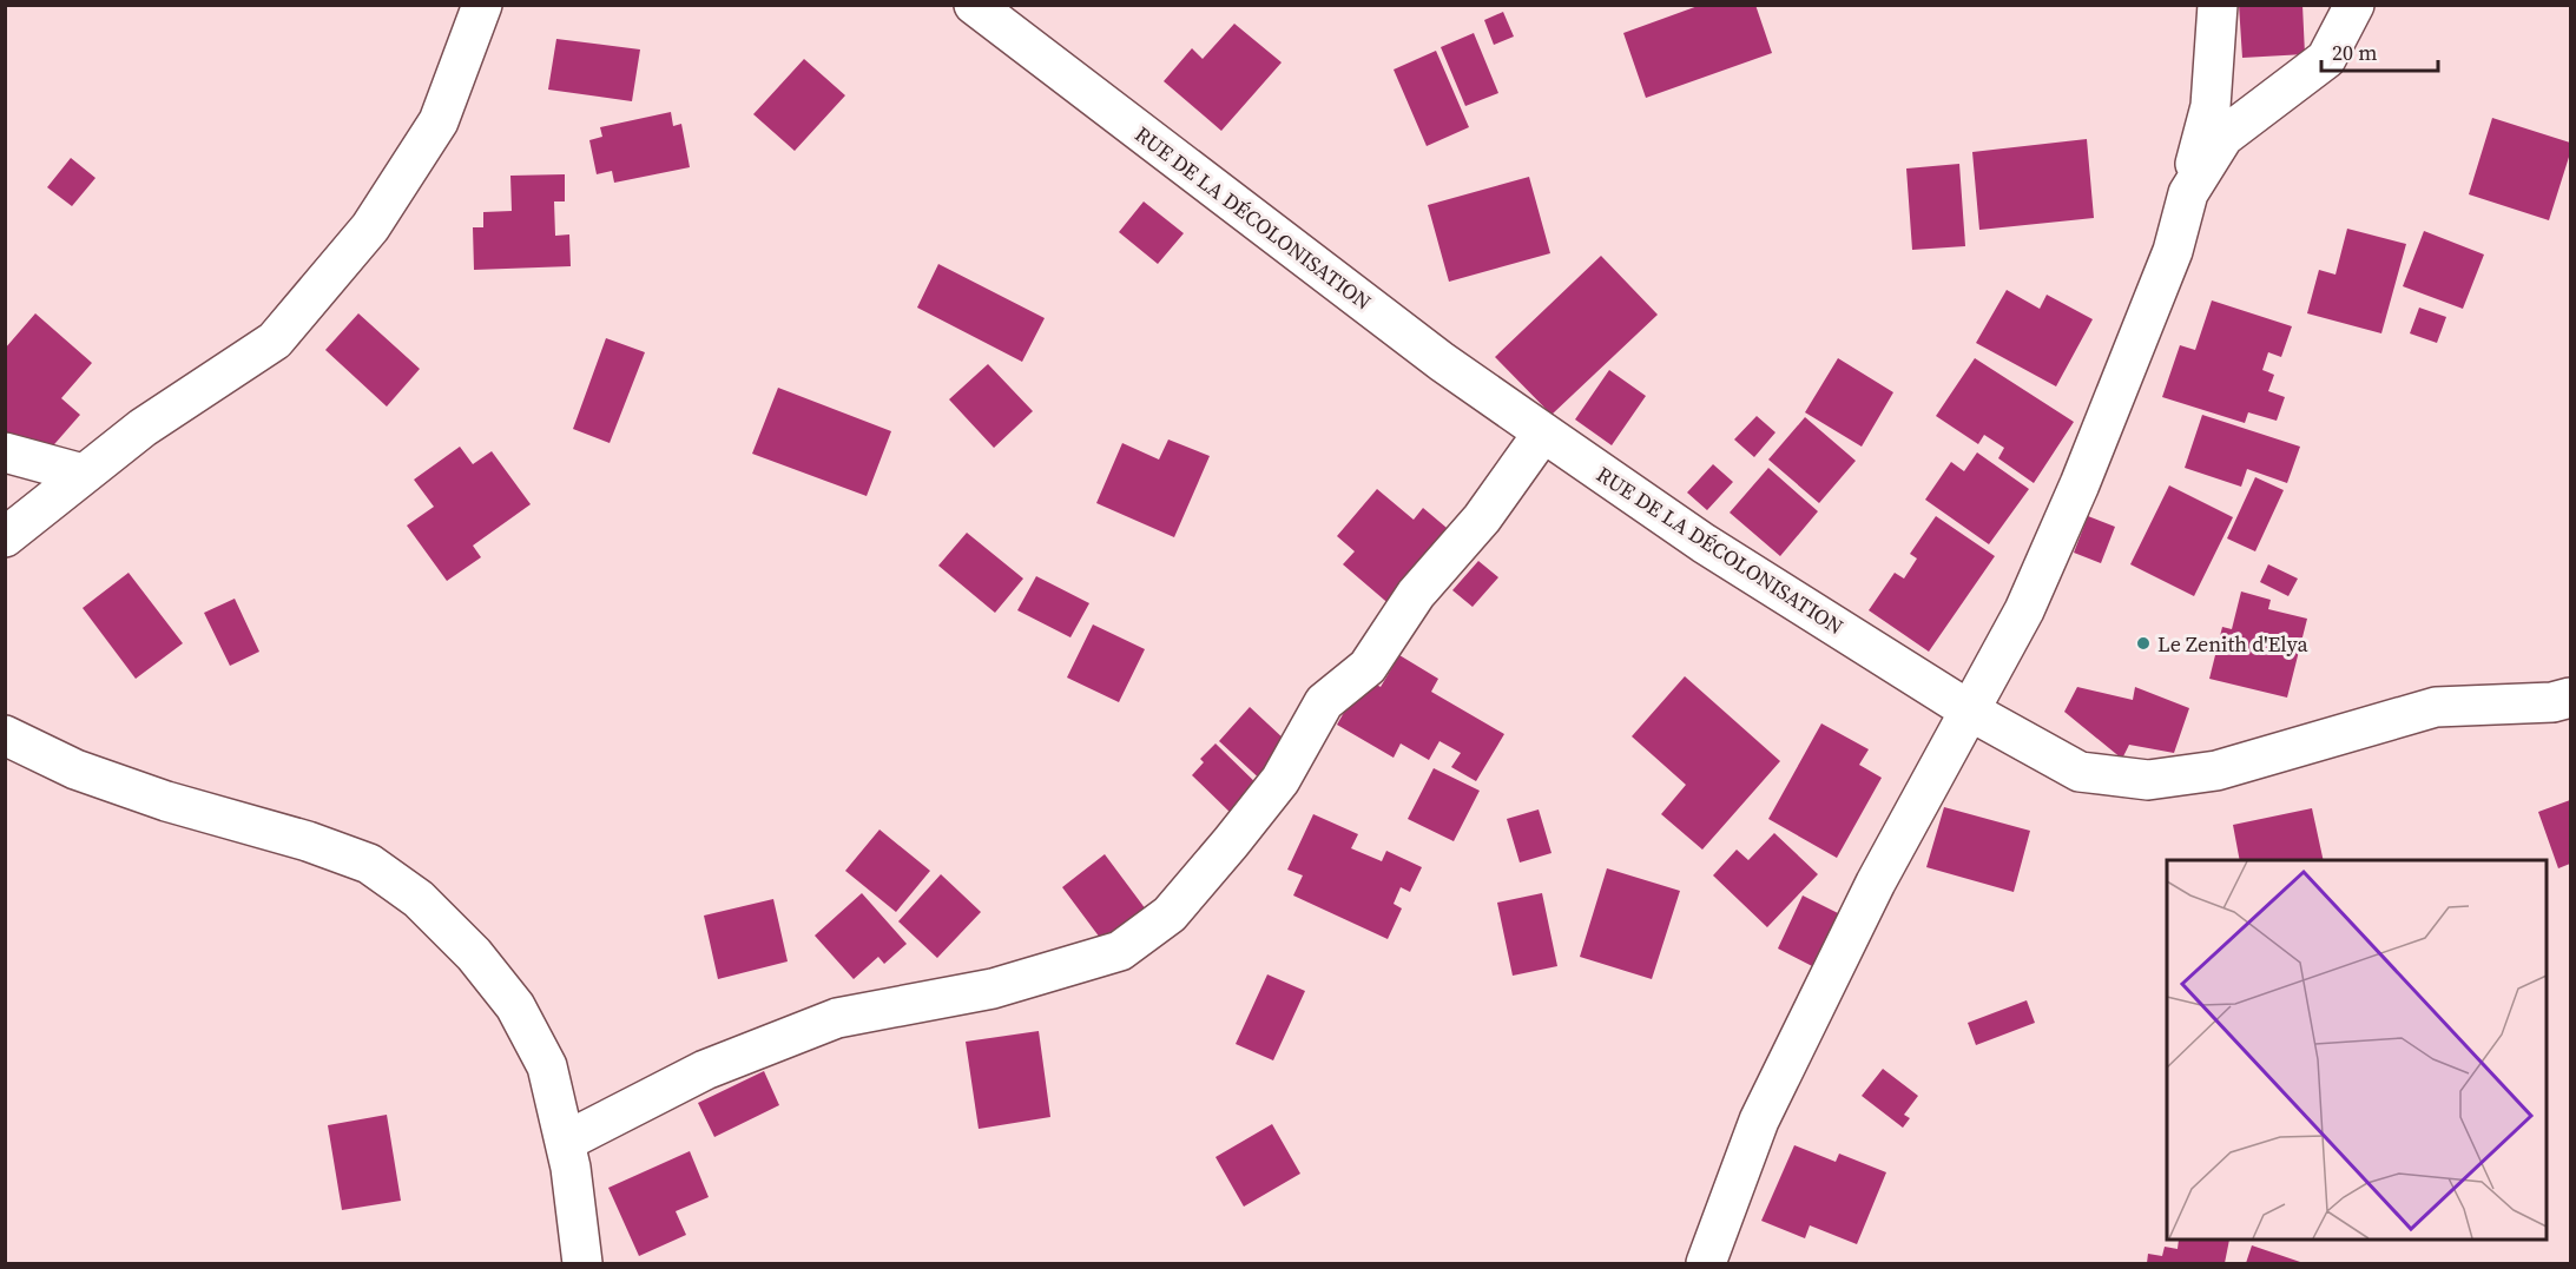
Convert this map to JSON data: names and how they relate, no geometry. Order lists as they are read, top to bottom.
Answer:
{
  "streets": {
    "street": ["RUE DE LA DÉCOLONISATION"]
  },
  "places": ["Le Zenith d'Elya"],
  "scale_bar": "20 m"
}
